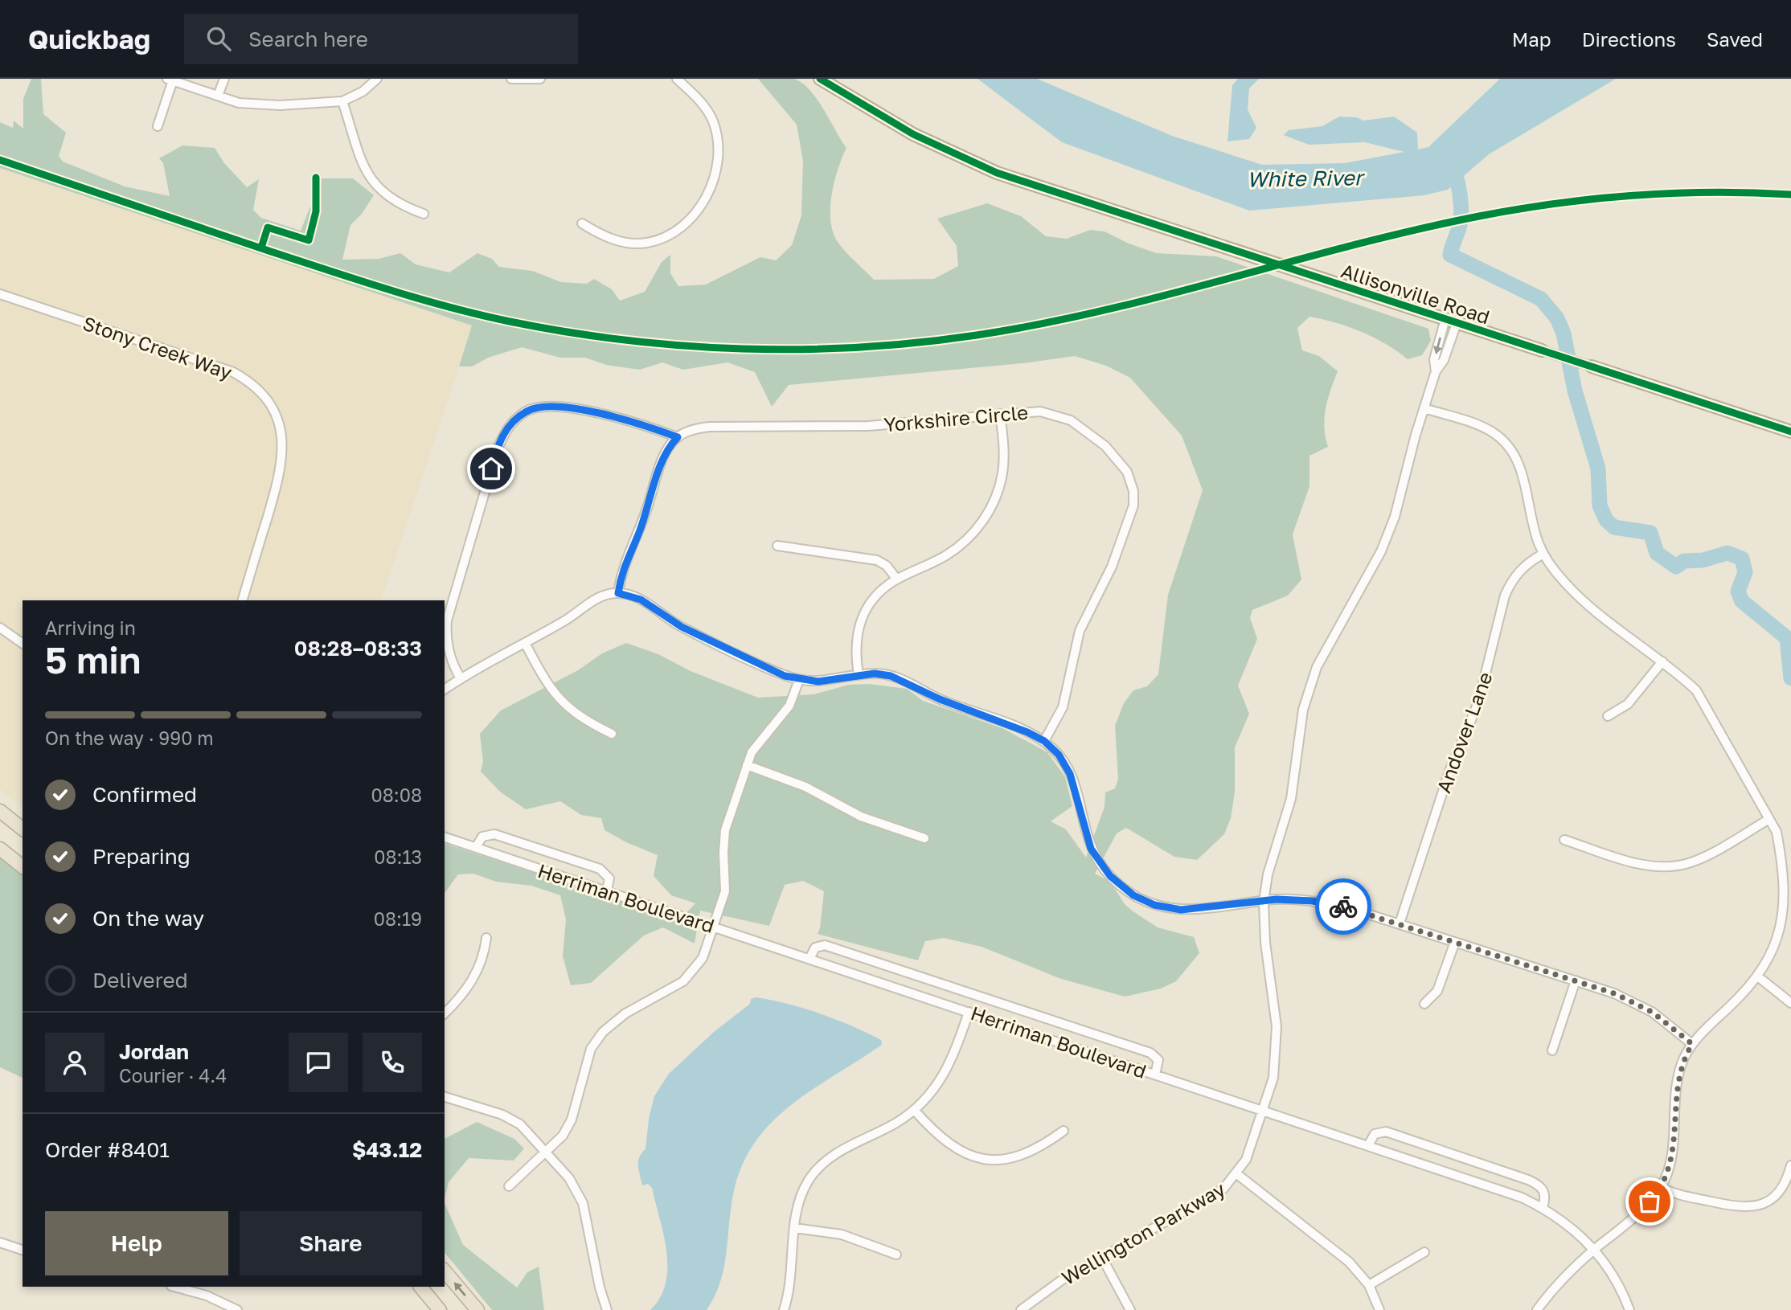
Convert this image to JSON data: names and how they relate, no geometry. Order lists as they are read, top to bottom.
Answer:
{
  "streets": {
    "main road": ["Allisonville Road"],
    "street": [
      "Stony Creek Way",
      "Yorkshire Circle",
      "Andover Lane",
      "Herriman Boulevard",
      "Wellington Parkway"
    ]
  },
  "crossings": [
    ["Allisonville Road", "Wellington Parkway"],
    ["Herriman Boulevard", "Wellington Parkway"]
  ],
  "water": ["White River"],
  "page": {
    "header": "Quickbag",
    "search": "Search here",
    "nav": ["Map", "Directions", "Saved"],
    "heading": ["5 min", "Arriving in", "08:28–08:33"],
    "panel": [
      "Jordan",
      "Courier · 4.4",
      "Order #8401",
      "$43.12"
    ],
    "bar": "On the way · 990 m",
    "list": [
      ["Confirmed", "08:08"],
      ["Preparing", "08:13"],
      ["On the way", "08:19"],
      "Delivered"
    ],
    "buttons": ["Help", "Share"]
  }
}
